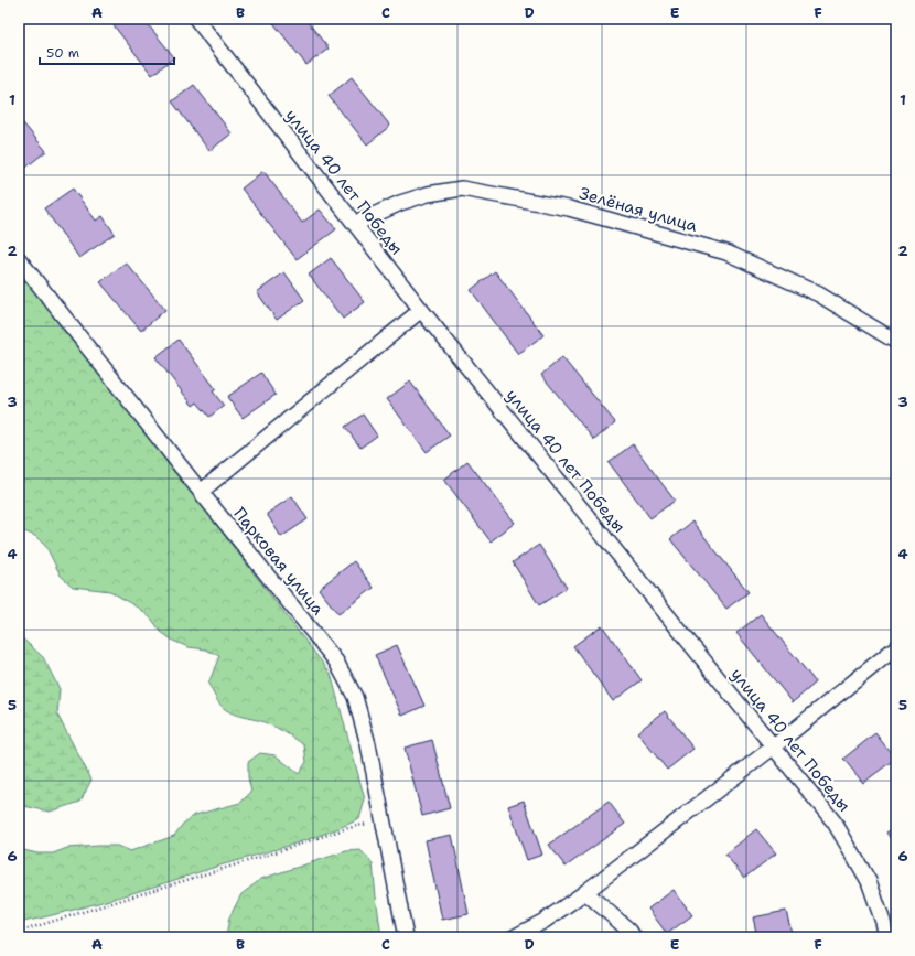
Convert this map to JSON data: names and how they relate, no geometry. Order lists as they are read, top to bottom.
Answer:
{
  "streets": {
    "street": ["улица 40 лет Победы", "Зелёная улица", "Парковая улица"]
  },
  "crossings": [
    ["улица 40 лет Победы", "Зелёная улица"]
  ],
  "scale_bar": "50 m",
  "grid": {
    "columns": [
      "A",
      "B",
      "C",
      "D",
      "E",
      "F"
    ],
    "rows": [
      "1",
      "2",
      "3",
      "4",
      "5",
      "6"
    ]
  }
}
